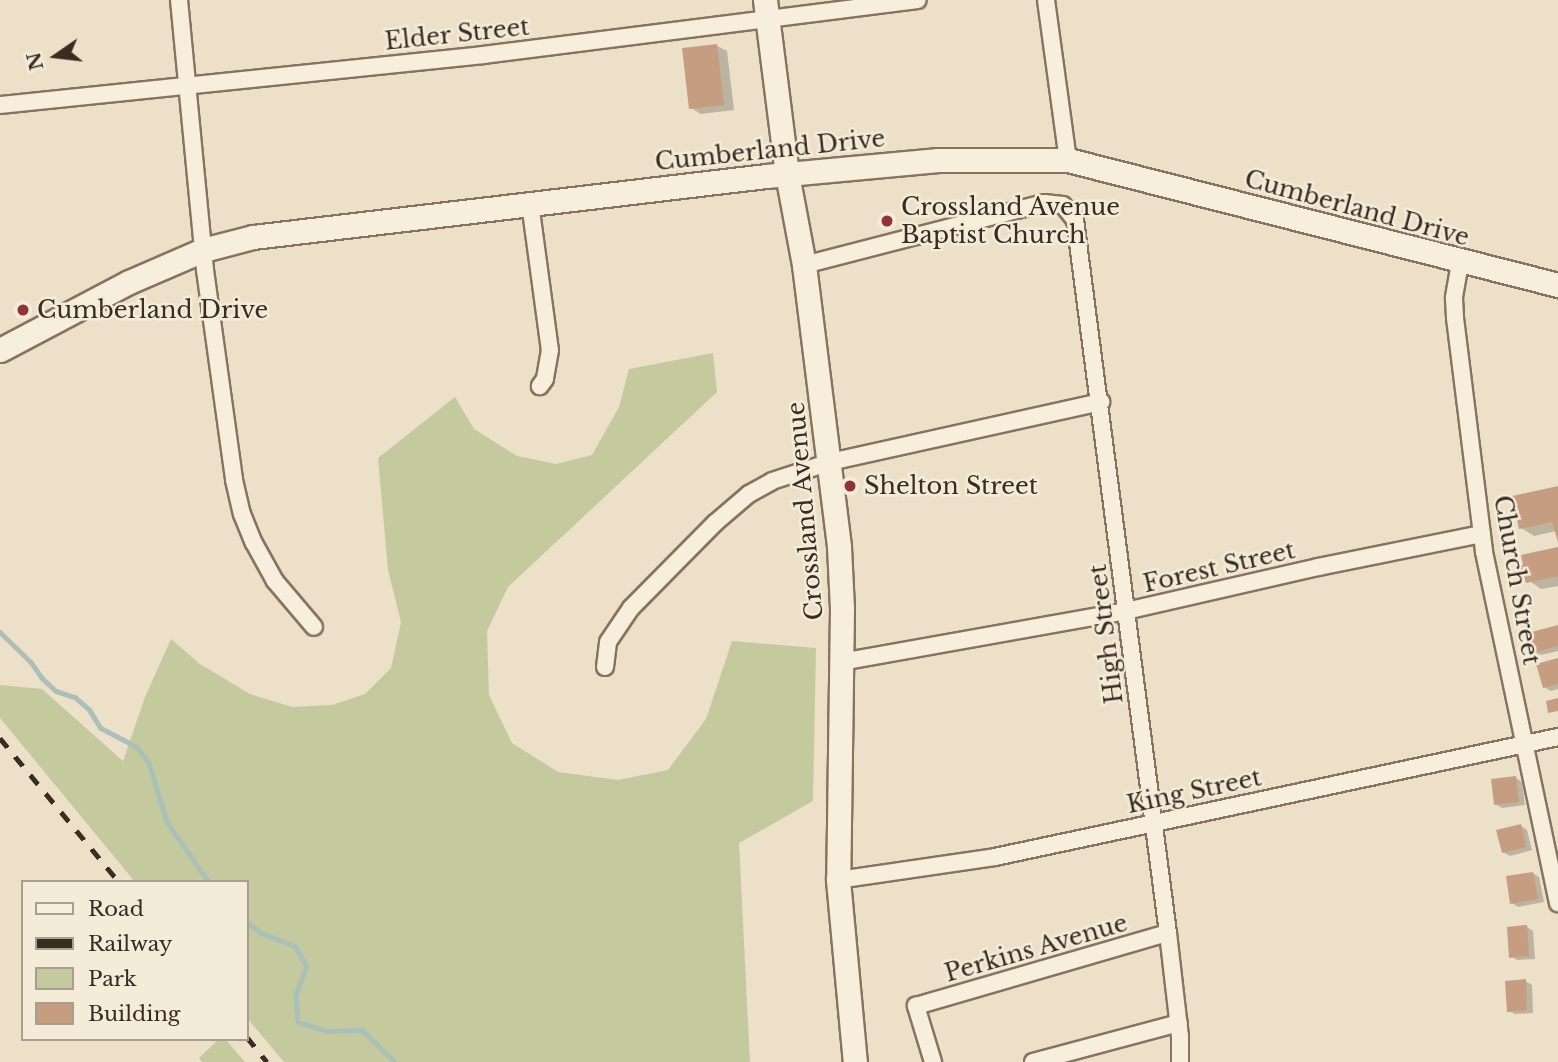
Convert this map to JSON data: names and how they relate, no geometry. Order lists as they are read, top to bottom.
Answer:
{
  "streets": {
    "main road": ["Cumberland Drive", "Crossland Avenue"],
    "street": [
      "Elder Street",
      "Forest Street",
      "Church Street",
      "High Street",
      "King Street",
      "Perkins Avenue"
    ]
  },
  "crossings": [
    ["Elder Street", "Crossland Avenue"],
    ["Cumberland Drive", "Crossland Avenue"],
    ["Cumberland Drive", "Church Street"],
    ["Crossland Avenue", "Forest Street"],
    ["Crossland Avenue", "High Street"],
    ["Crossland Avenue", "King Street"],
    ["Forest Street", "Church Street"],
    ["Forest Street", "High Street"],
    ["Church Street", "King Street"],
    ["High Street", "King Street"],
    ["High Street", "Perkins Avenue"]
  ],
  "places": ["Crossland Avenue Baptist Church", "Cumberland Drive", "Shelton Street"],
  "legend": [
    "Road",
    "Railway",
    "Park",
    "Building"
  ],
  "north": "left"
}
